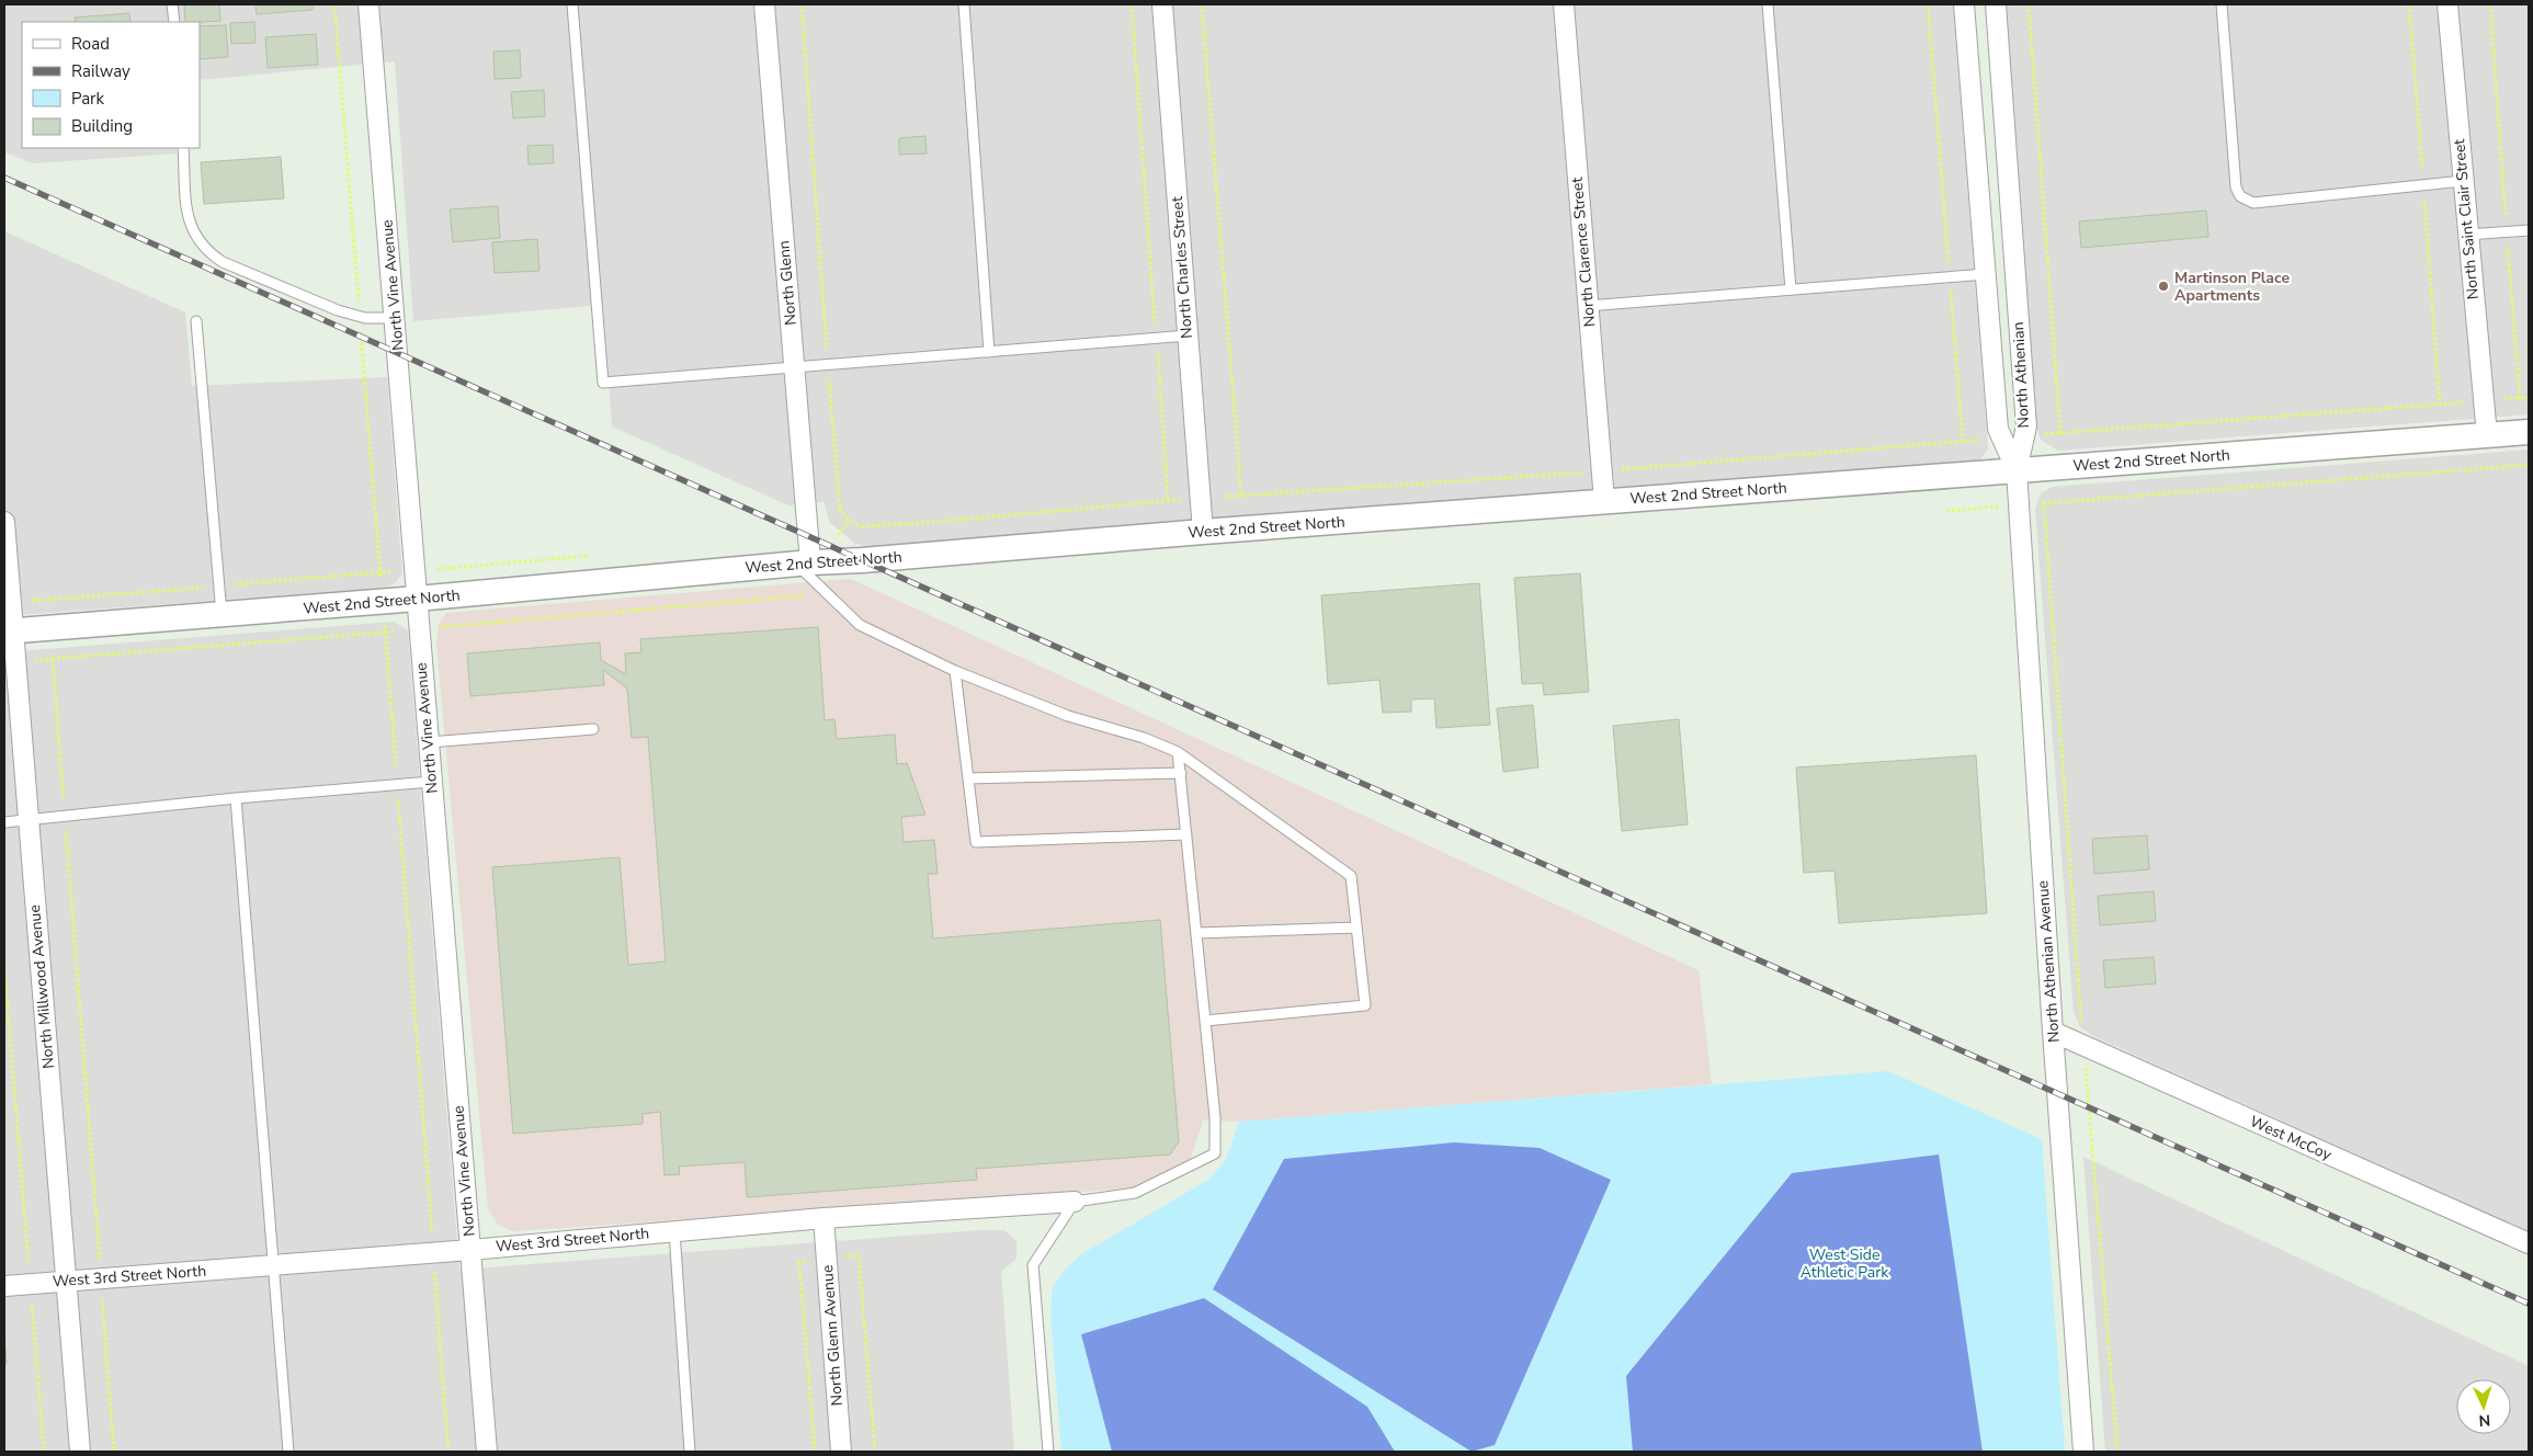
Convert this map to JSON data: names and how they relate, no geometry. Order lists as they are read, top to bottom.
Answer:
{
  "streets": {
    "street": [
      "North Saint Clair Street",
      "North Clarence Street",
      "North Charles Street",
      "North Glenn",
      "North Vine Avenue",
      "North Athenian",
      "West 2nd Street North",
      "North Athenian Avenue",
      "North Millwood Avenue",
      "West McCoy",
      "West 3rd Street North",
      "North Glenn Avenue"
    ]
  },
  "crossings": [
    ["North Saint Clair Street", "West 2nd Street North"],
    ["North Clarence Street", "West 2nd Street North"],
    ["North Charles Street", "West 2nd Street North"],
    ["North Glenn", "West 2nd Street North"],
    ["North Vine Avenue", "West 2nd Street North"],
    ["North Vine Avenue", "West 3rd Street North"],
    ["North Athenian", "West 2nd Street North"],
    ["North Athenian", "North Athenian Avenue"],
    ["West 2nd Street North", "North Athenian Avenue"],
    ["West 2nd Street North", "North Millwood Avenue"],
    ["North Athenian Avenue", "West McCoy"],
    ["North Millwood Avenue", "West 3rd Street North"],
    ["West 3rd Street North", "North Glenn Avenue"]
  ],
  "parks": ["West Side Athletic Park"],
  "places": ["Martinson Place Apartments"],
  "legend": [
    "Road",
    "Railway",
    "Park",
    "Building"
  ],
  "north": "bottom"
}
